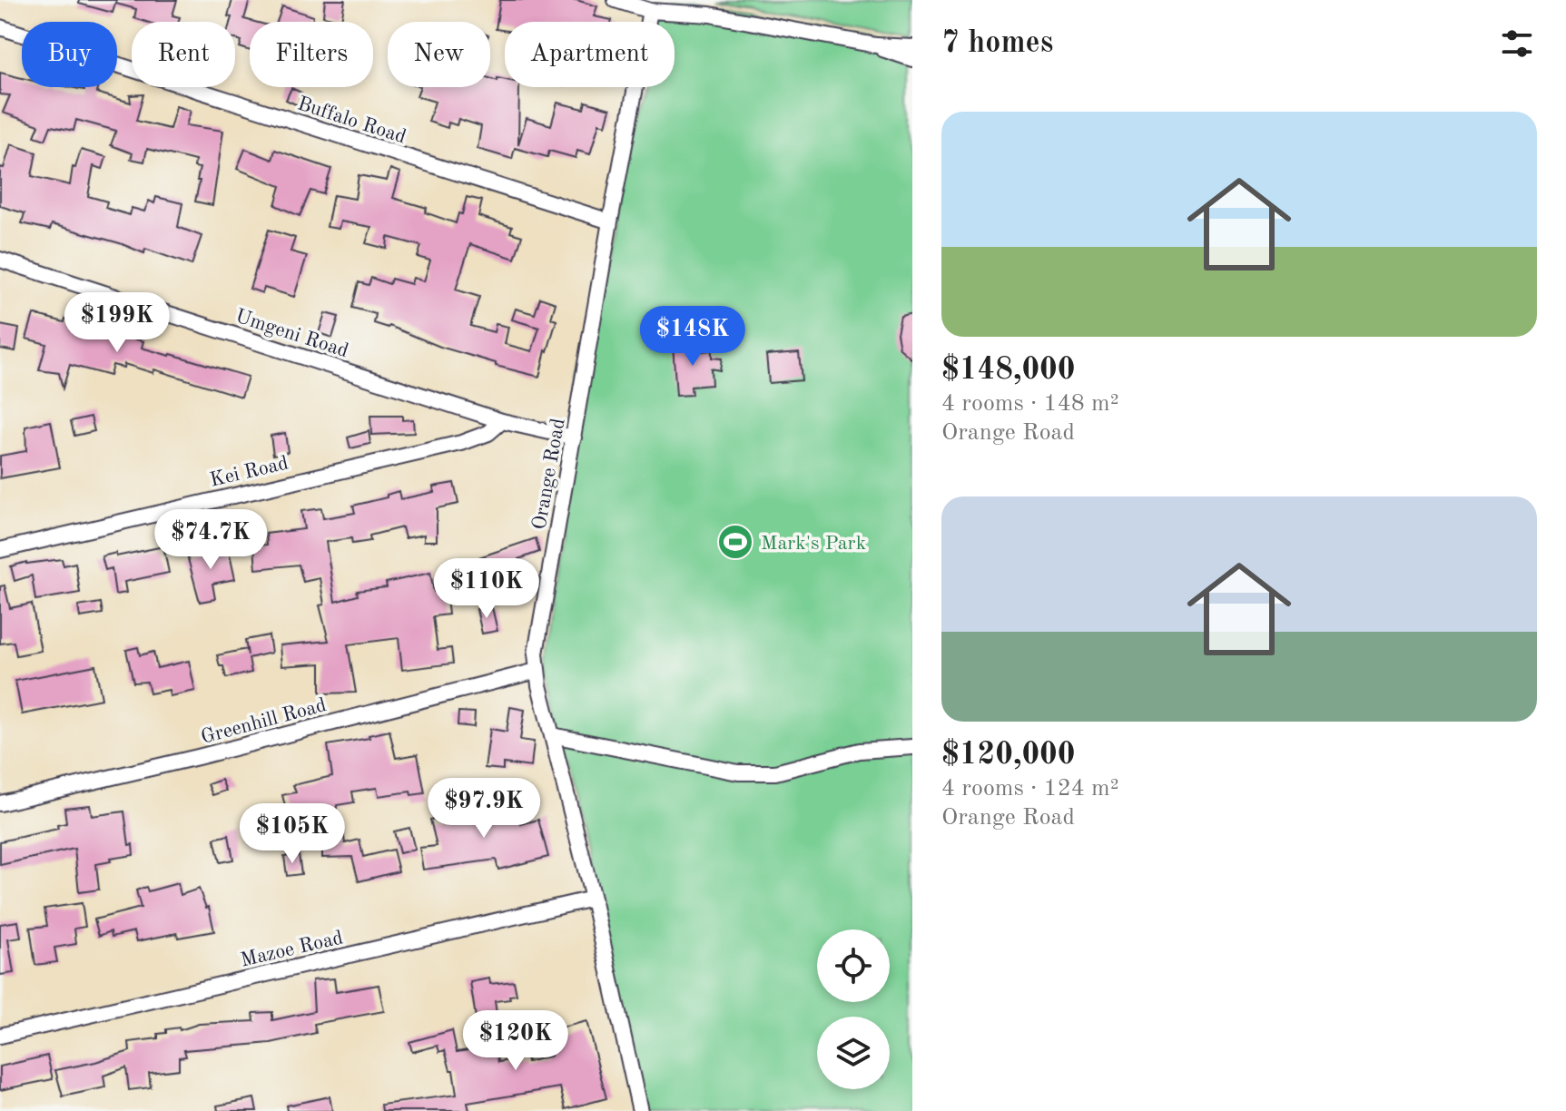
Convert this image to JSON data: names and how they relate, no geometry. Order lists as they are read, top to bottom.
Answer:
{
  "streets": {
    "street": [
      "Buffalo Road",
      "Umgeni Road",
      "Kei Road",
      "Orange Road",
      "Greenhill Road",
      "Mazoe Road"
    ]
  },
  "crossings": [
    ["Buffalo Road", "Orange Road"],
    ["Umgeni Road", "Kei Road"],
    ["Umgeni Road", "Orange Road"],
    ["Orange Road", "Greenhill Road"],
    ["Orange Road", "Mazoe Road"]
  ],
  "places": {
    "sports": ["Mark's Park"]
  },
  "page": {
    "heading": "7 homes",
    "chip": [
      "Buy",
      "Rent",
      "Filters",
      "New",
      "Apartment"
    ],
    "list": [
      {
        "name": "$148,000",
        "note": "4 rooms · 148 m² · Orange Road"
      },
      {
        "name": "$120,000",
        "note": "4 rooms · 124 m² · Orange Road"
      }
    ],
    "price": [
      "$199K",
      "$148K",
      "$74.7K",
      "$110K",
      "$97.9K",
      "$105K",
      "$120K"
    ]
  }
}
